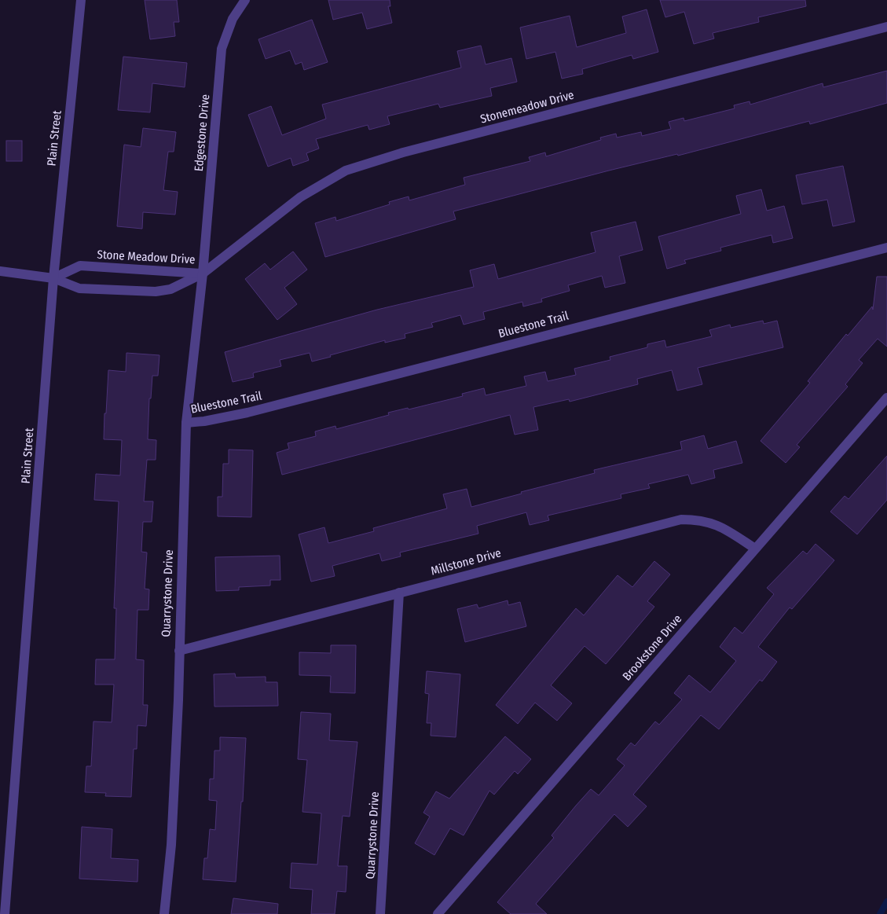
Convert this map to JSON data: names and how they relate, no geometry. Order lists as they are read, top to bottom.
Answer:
{
  "streets": {
    "street": [
      "Stonemeadow Drive",
      "Edgestone Drive",
      "Plain Street",
      "Stone Meadow Drive",
      "Bluestone Trail",
      "Millstone Drive",
      "Quarrystone Drive",
      "Brookstone Drive"
    ]
  },
  "crossings": [
    ["Stonemeadow Drive", "Edgestone Drive"],
    ["Stonemeadow Drive", "Stone Meadow Drive"],
    ["Stonemeadow Drive", "Quarrystone Drive"],
    ["Edgestone Drive", "Stone Meadow Drive"],
    ["Edgestone Drive", "Quarrystone Drive"],
    ["Plain Street", "Stone Meadow Drive"],
    ["Stone Meadow Drive", "Quarrystone Drive"],
    ["Bluestone Trail", "Quarrystone Drive"],
    ["Millstone Drive", "Quarrystone Drive"],
    ["Millstone Drive", "Brookstone Drive"]
  ]
}
